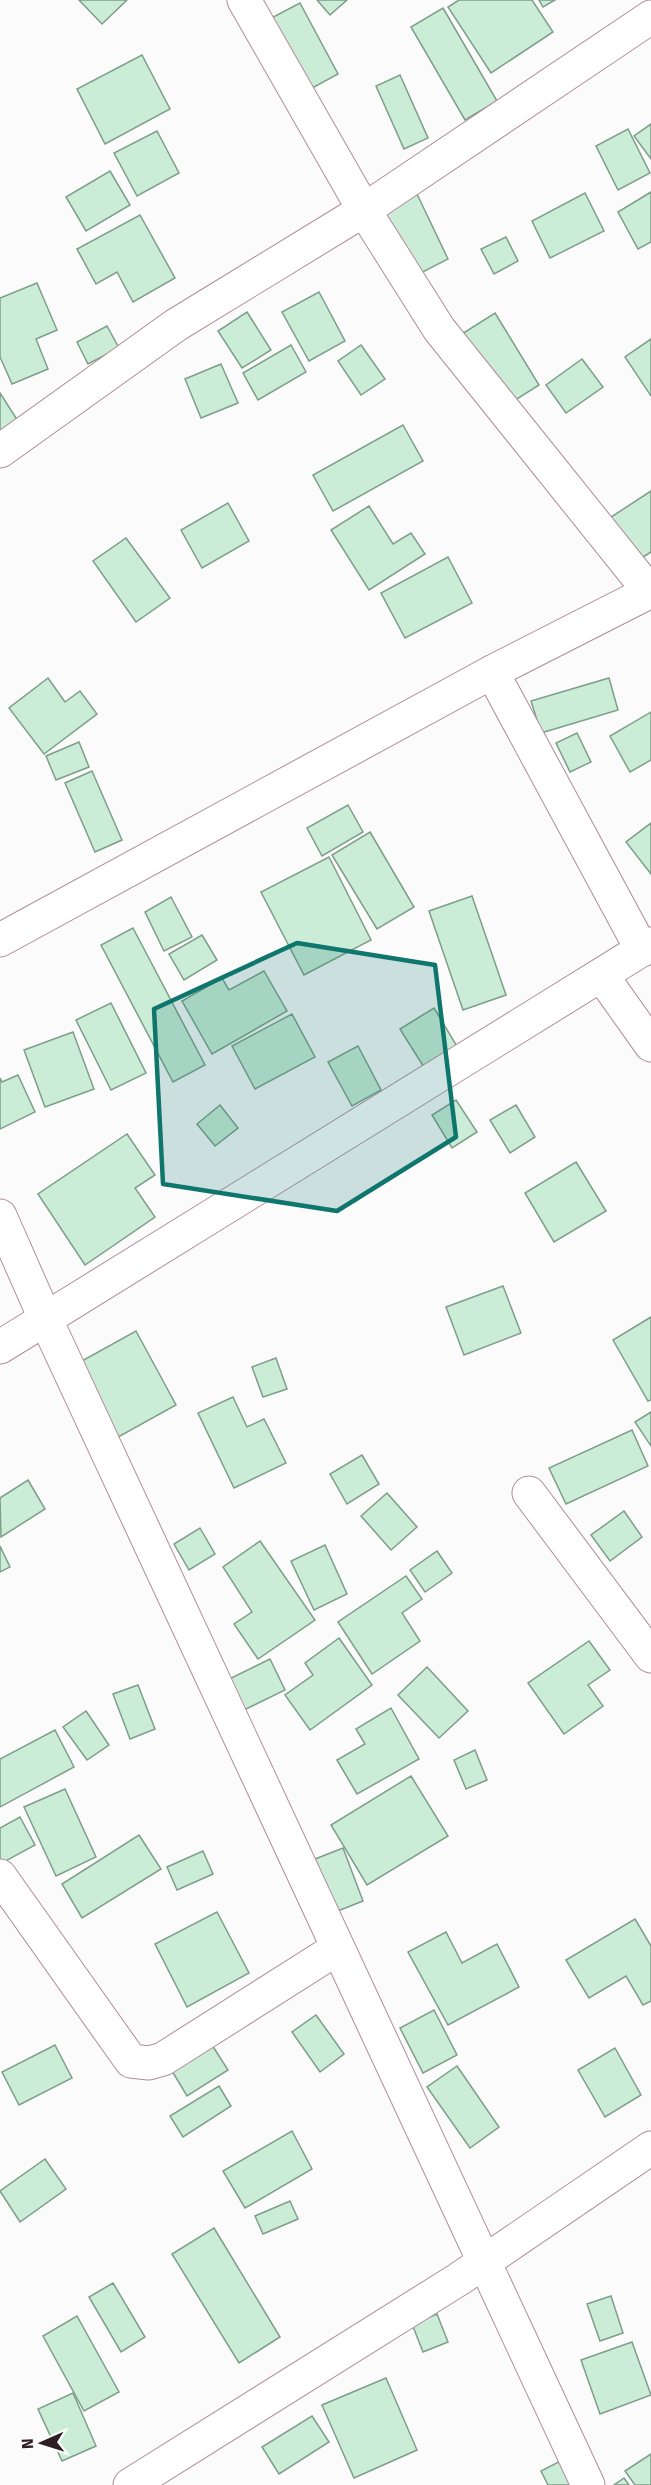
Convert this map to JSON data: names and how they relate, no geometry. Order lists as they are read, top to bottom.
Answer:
{
  "north": "left"
}
